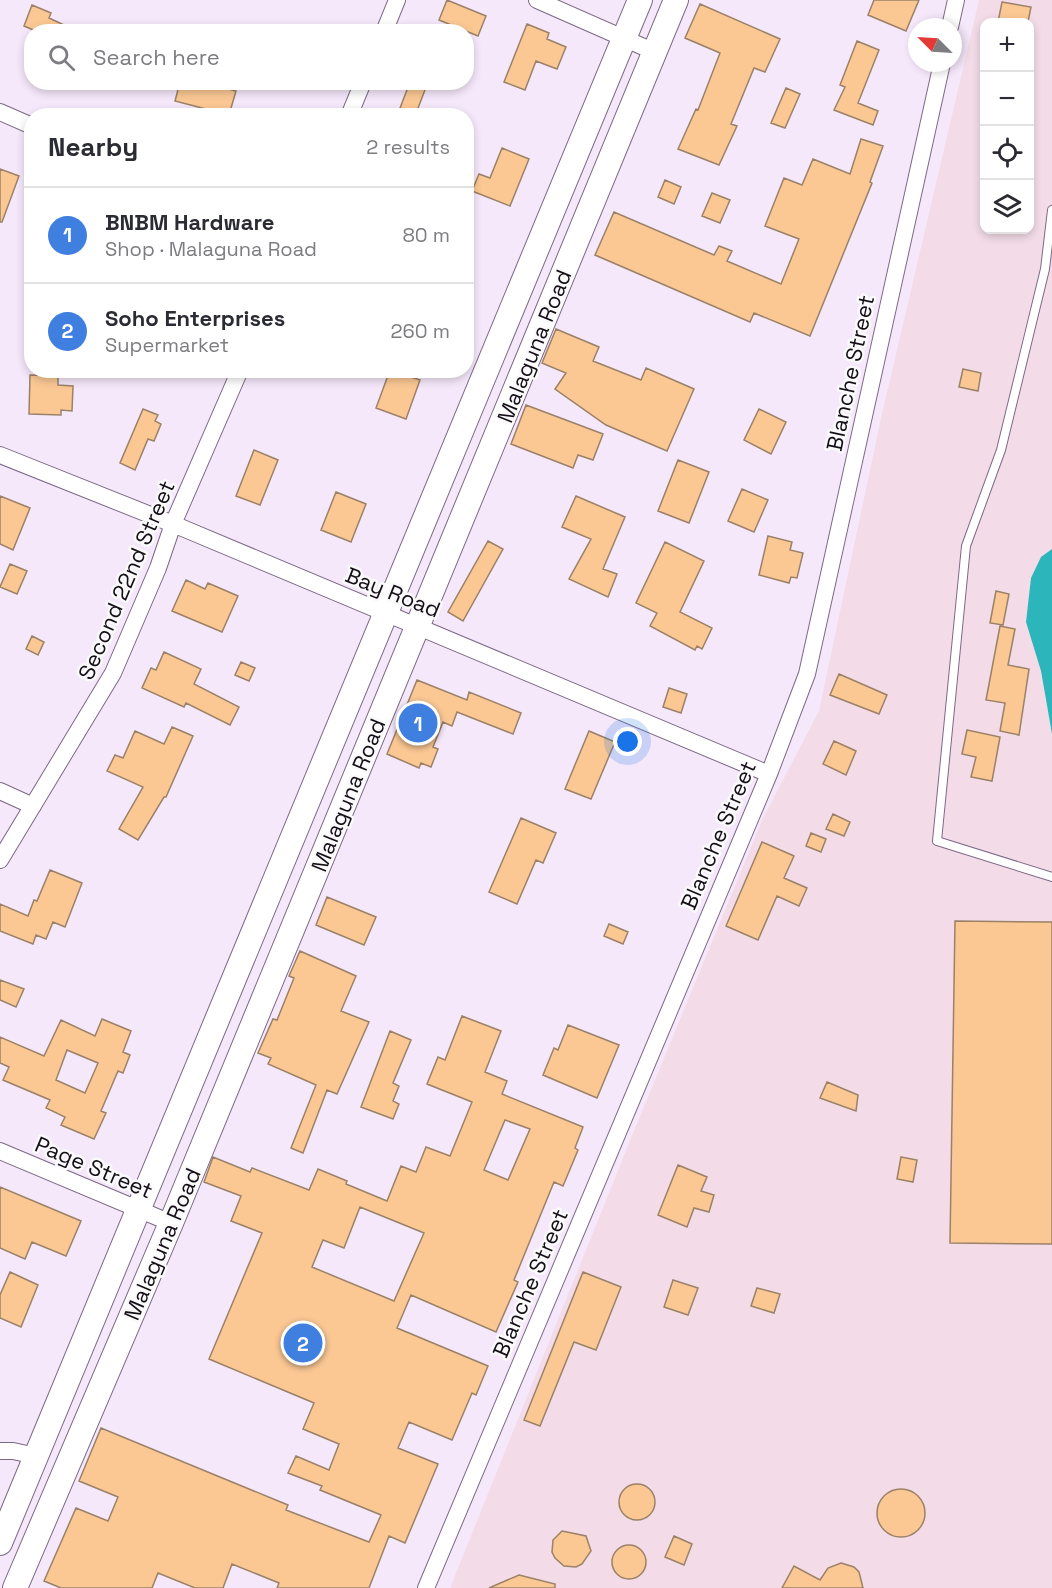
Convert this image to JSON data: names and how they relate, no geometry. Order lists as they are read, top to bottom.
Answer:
{
  "streets": {
    "street": [
      "Malaguna Road",
      "Blanche Street",
      "Second 22nd Street",
      "Bay Road",
      "Page Street"
    ]
  },
  "crossings": [
    ["Malaguna Road", "Bay Road"],
    ["Malaguna Road", "Page Street"],
    ["Blanche Street", "Bay Road"],
    ["Second 22nd Street", "Bay Road"]
  ],
  "north": "top left",
  "page": {
    "map_buttons": ["+", "−"],
    "search": "Search here",
    "heading": ["Nearby", "2 results"],
    "list": [
      {
        "mark": "1",
        "name": "BNBM Hardware",
        "note": "Shop · Malaguna Road",
        "value": "80 m"
      },
      {
        "mark": "2",
        "name": "Soho Enterprises",
        "note": "Supermarket",
        "value": "260 m"
      }
    ],
    "pins": ["1", "2"]
  }
}
